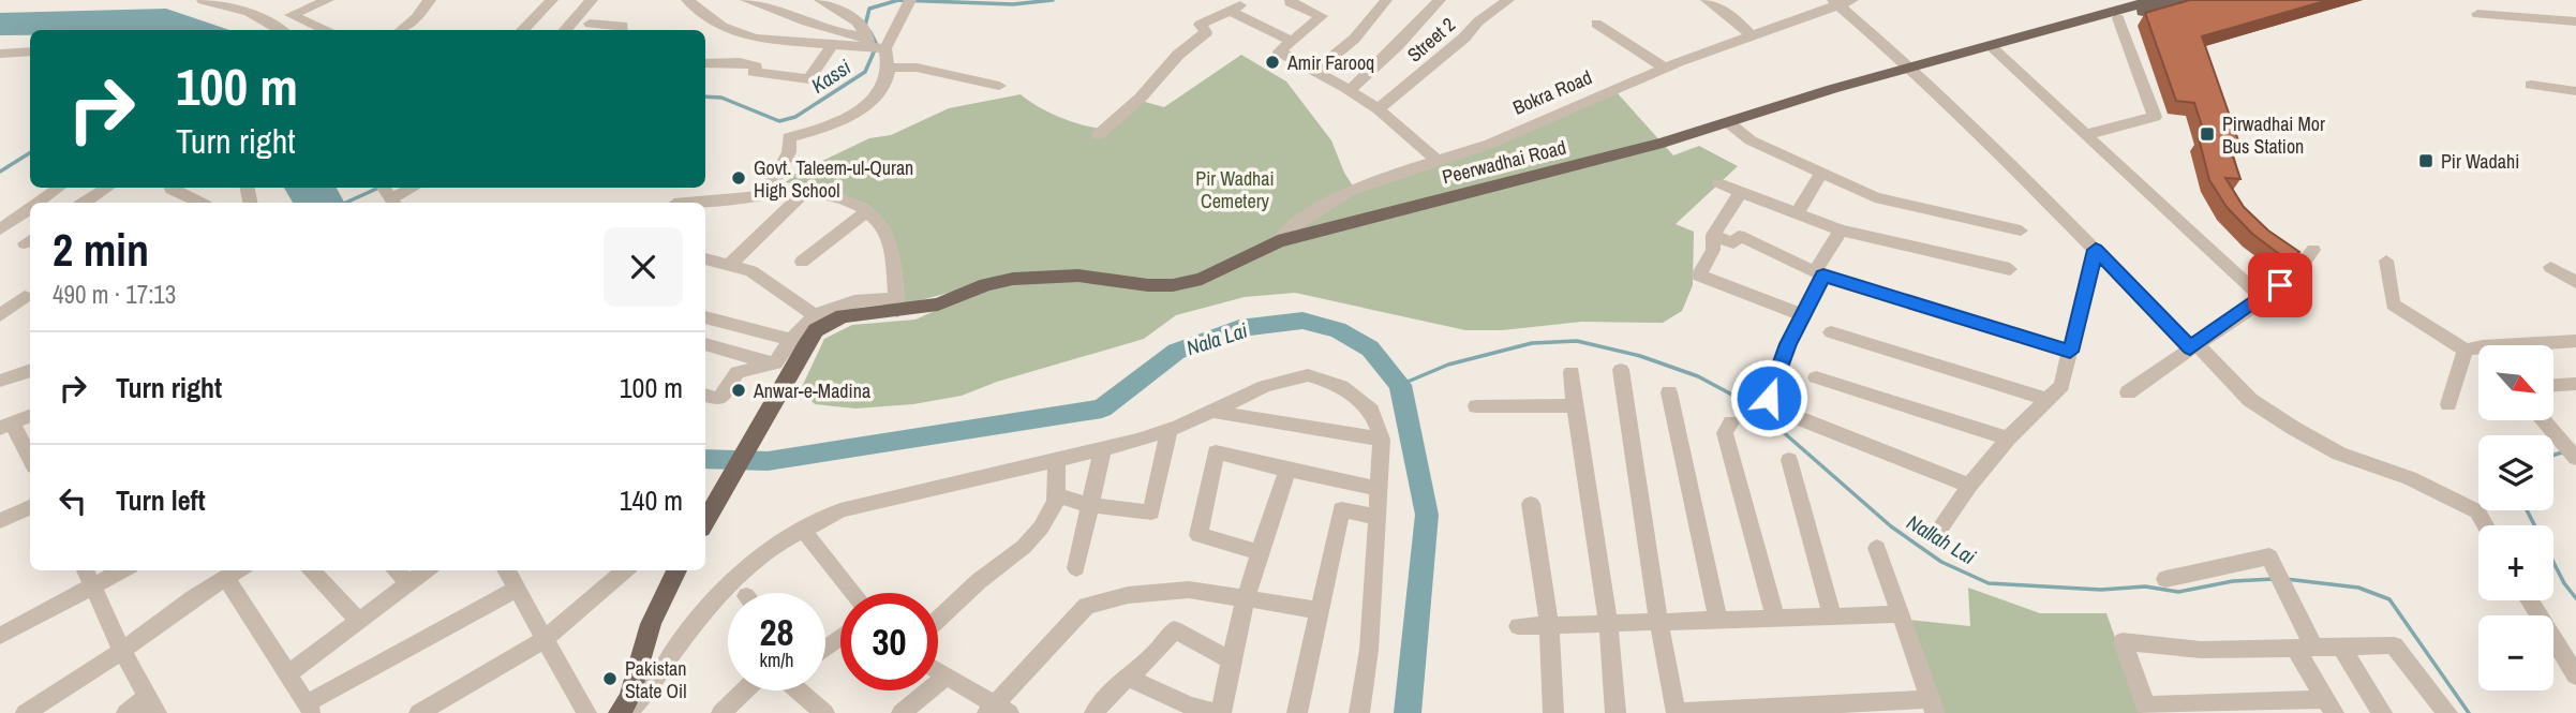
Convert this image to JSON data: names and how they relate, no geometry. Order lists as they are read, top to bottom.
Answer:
{
  "streets": {
    "main road": ["Peerwadhai Road"],
    "street": ["Street 2", "Bokra Road"]
  },
  "crossings": [
    ["Bokra Road", "Peerwadhai Road"]
  ],
  "water": ["Kassi", "Nala Lai", "Nallah Lai"],
  "parks": ["Pir Wadhai Cemetery"],
  "places": {
    "other": [
      "Amir Farooq",
      "Govt. Taleem-ul-Quran High School",
      "Anwar-e-Madina",
      "Pakistan State Oil"
    ],
    "transit": ["Pirwadhai Mor Bus Station", "Pir Wadahi"]
  },
  "north": "bottom right",
  "page": {
    "turn": ["100 m", "Turn right"],
    "heading": ["2 min", "490 m · 17:13"],
    "list": [
      {
        "name": "Turn right",
        "value": "100 m"
      },
      {
        "name": "Turn left",
        "value": "140 m"
      }
    ],
    "map_buttons": ["+", "−"],
    "speed": "28 km/h",
    "limit": "30"
  }
}
